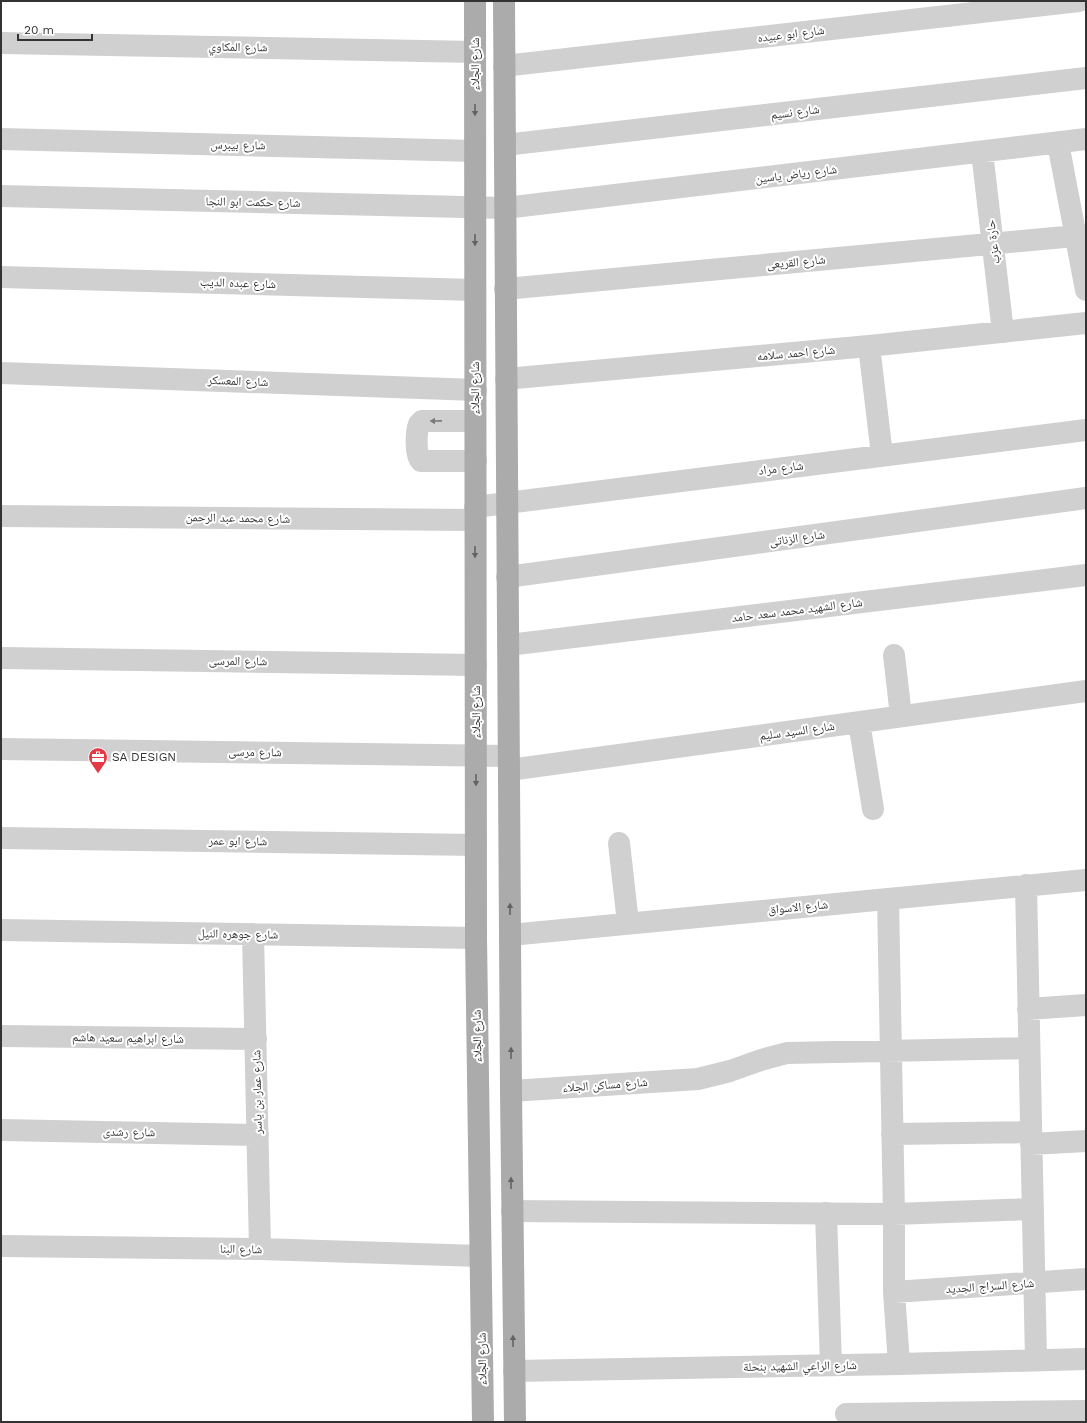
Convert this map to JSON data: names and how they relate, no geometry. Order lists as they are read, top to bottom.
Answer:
{
  "streets": {
    "main road": ["شارع الجلاء"],
    "street": [
      "شارع ابو عبيده",
      "شارع المكاوي",
      "شارع نسيم",
      "شارع بيبرس",
      "شارع رياض ياسين",
      "شارع حكمت ابو النجا",
      "حارة عزب",
      "شارع القريعى",
      "شارع عبده الديب",
      "شارع احمد سلامه",
      "شارع المعسكر",
      "شارع مراد",
      "شارع محمد عبد الرحمن",
      "شارع الزناتى",
      "شارع الشهيد محمد سعد حامد",
      "شارع المرسى",
      "شارع السيد سليم",
      "شارع مرسى",
      "شارع ابو عمر",
      "شارع الاسواق",
      "شارع جوهره النيل",
      "شارع ابراهيم سعيد هاشم",
      "شارع مساكن الجلاء",
      "شارع عمار بن ياسر",
      "شارع رشدى",
      "شارع البنا",
      "شارع السراج الجديد",
      "شارع الراعي الشهيد بنحلة"
    ]
  },
  "crossings": [
    ["شارع المكاوي", "شارع الجلاء"],
    ["شارع الجلاء", "شارع بيبرس"],
    ["شارع الجلاء", "شارع حكمت ابو النجا"],
    ["شارع الجلاء", "شارع عبده الديب"],
    ["شارع الجلاء", "شارع المعسكر"],
    ["شارع الجلاء", "شارع مراد"],
    ["شارع الجلاء", "شارع محمد عبد الرحمن"],
    ["شارع الجلاء", "شارع المرسى"],
    ["شارع الجلاء", "شارع مرسى"],
    ["شارع الجلاء", "شارع ابو عمر"],
    ["شارع الجلاء", "شارع جوهره النيل"],
    ["شارع الجلاء", "شارع البنا"],
    ["شارع رياض ياسين", "شارع حكمت ابو النجا"],
    ["شارع رياض ياسين", "حارة عزب"],
    ["حارة عزب", "شارع القريعى"],
    ["حارة عزب", "شارع احمد سلامه"],
    ["شارع مراد", "شارع محمد عبد الرحمن"],
    ["شارع السيد سليم", "شارع مرسى"],
    ["شارع جوهره النيل", "شارع عمار بن ياسر"],
    ["شارع ابراهيم سعيد هاشم", "شارع عمار بن ياسر"],
    ["شارع عمار بن ياسر", "شارع رشدى"],
    ["شارع عمار بن ياسر", "شارع البنا"]
  ],
  "places": {
    "office": ["SA DESIGN"]
  },
  "scale_bar": "20 m"
}
